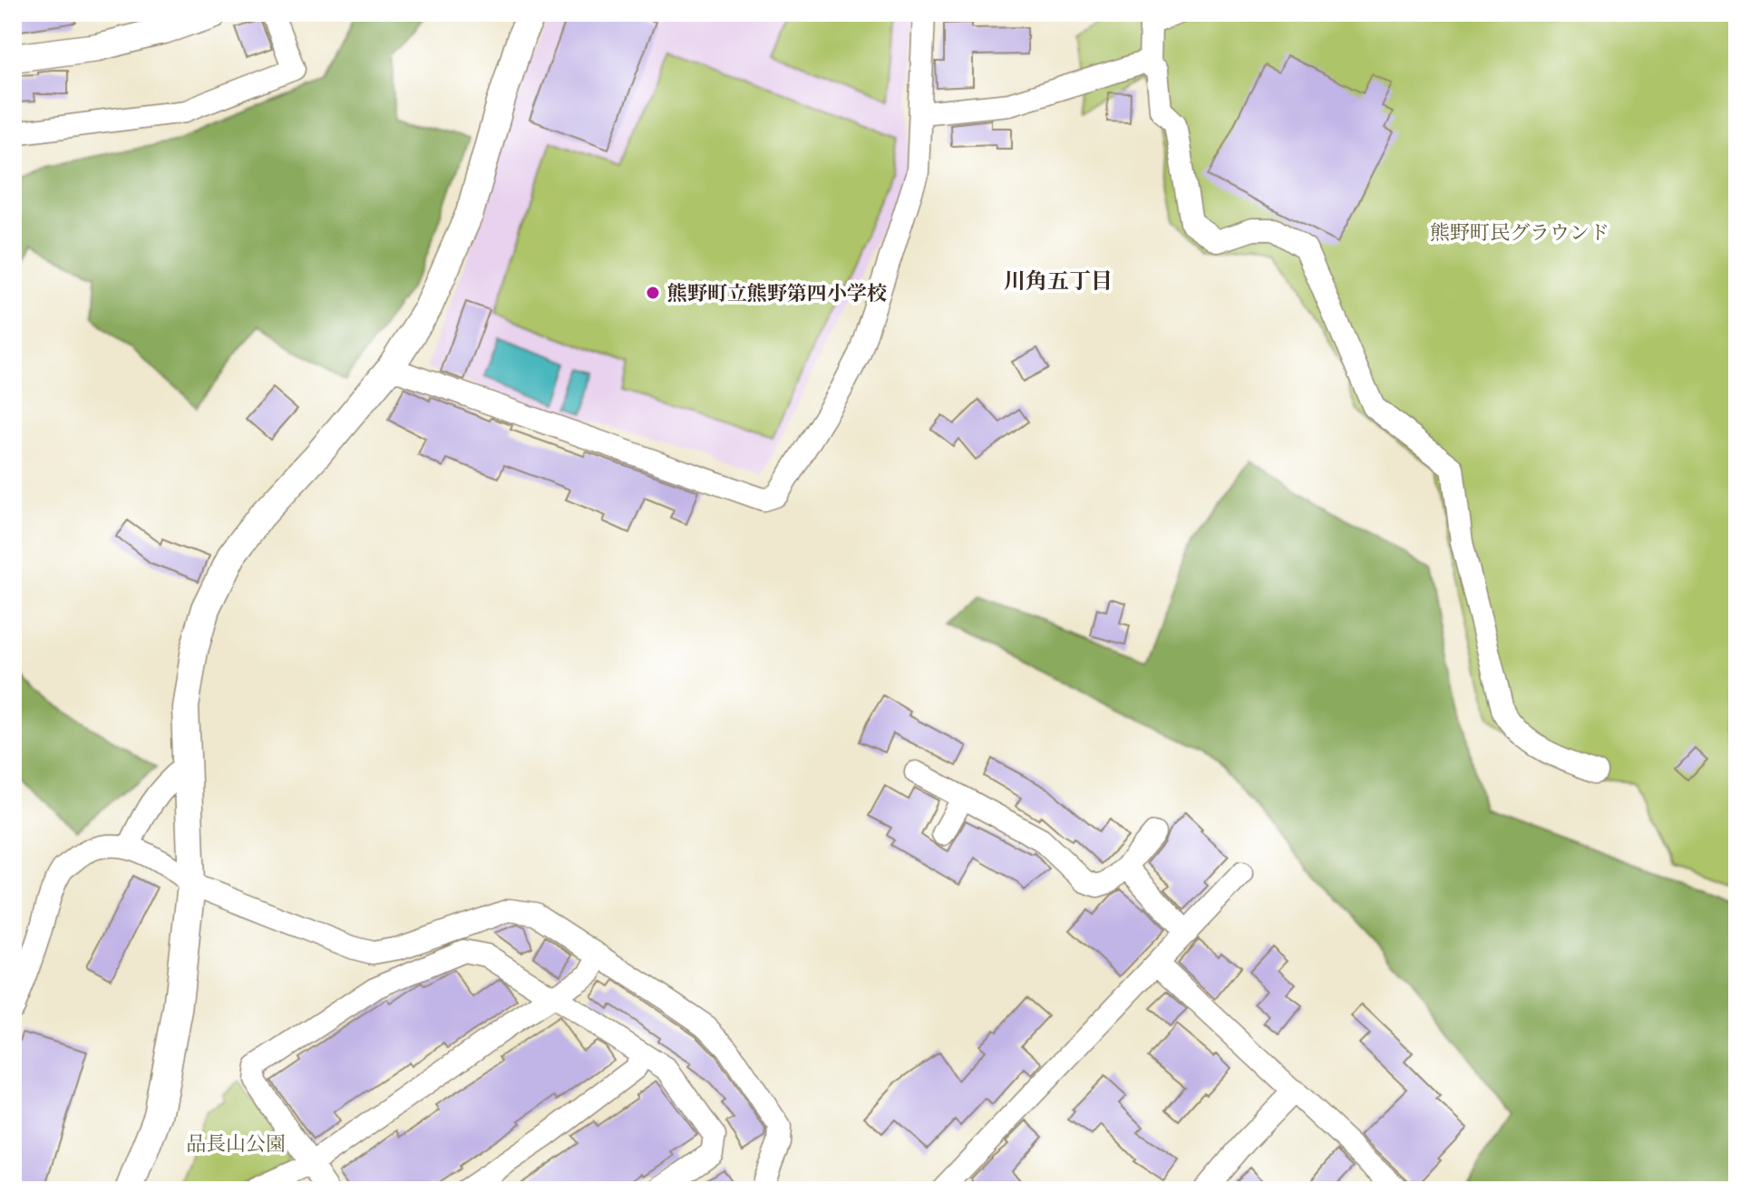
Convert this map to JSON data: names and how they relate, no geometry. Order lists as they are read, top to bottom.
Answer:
{
  "districts": ["川角五丁目"],
  "parks": ["熊野町民グラウンド", "品長山公園"],
  "places": ["熊野町立熊野第四小学校"]
}
